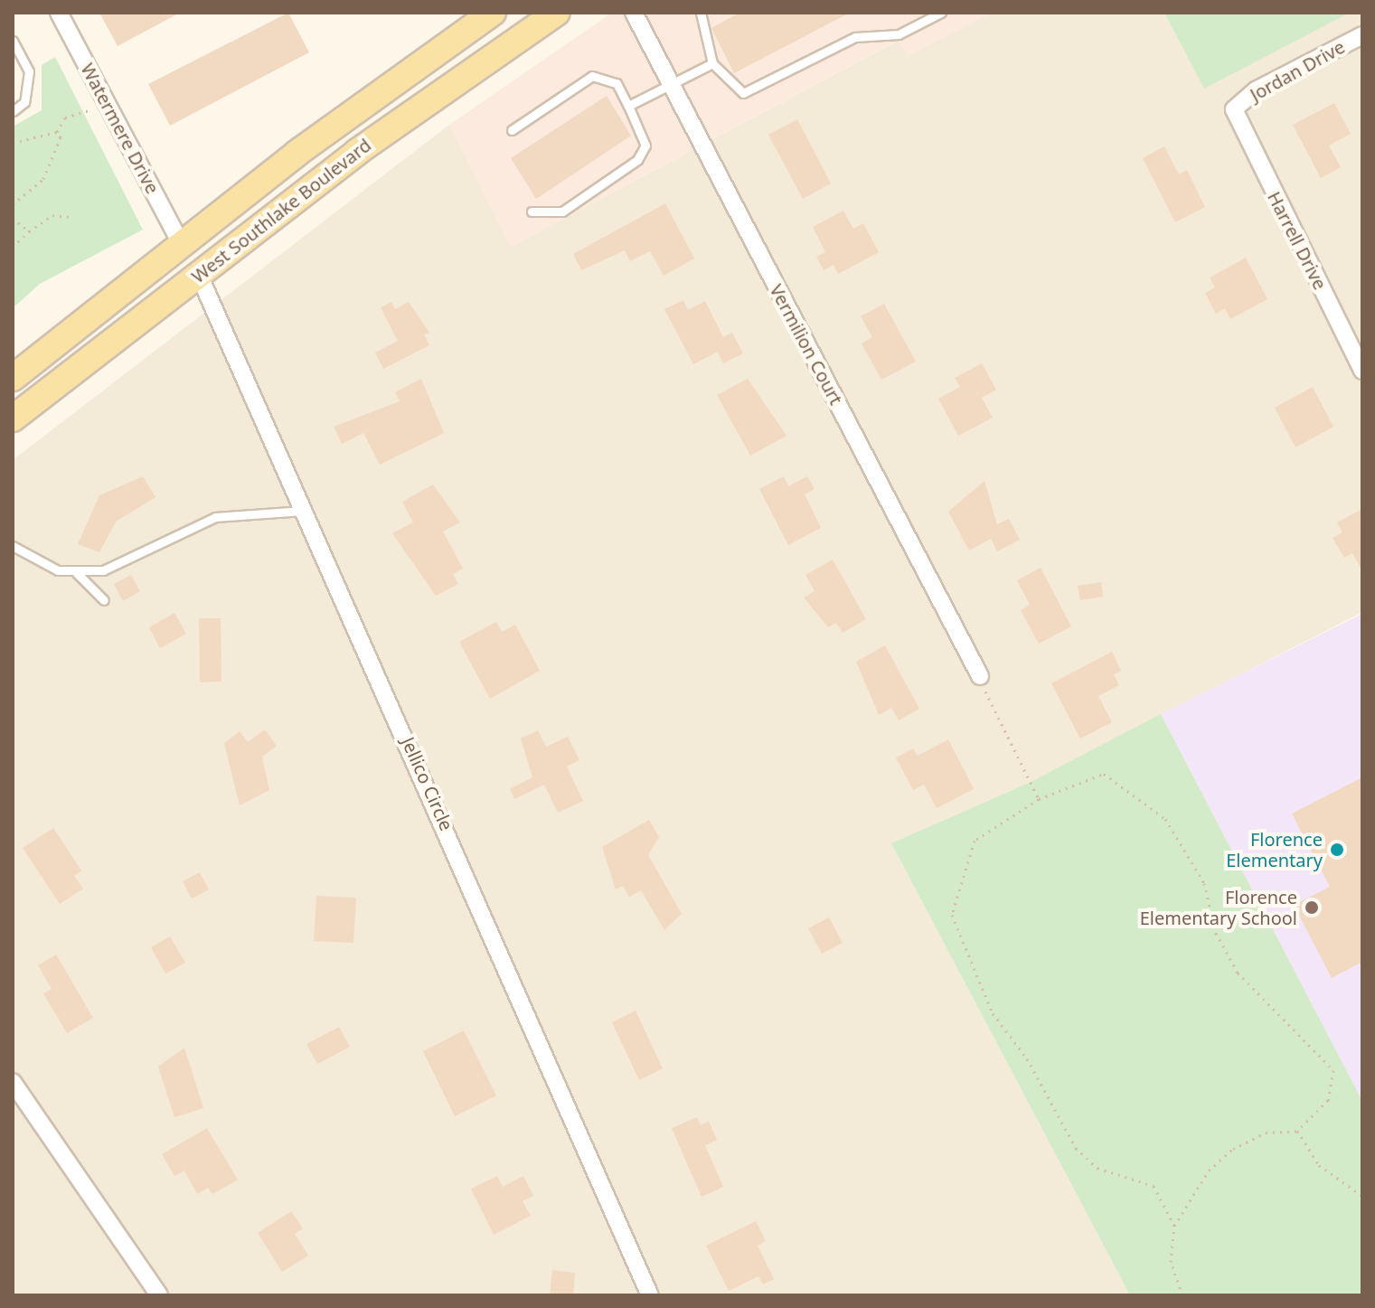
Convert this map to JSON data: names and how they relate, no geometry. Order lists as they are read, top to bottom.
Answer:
{
  "streets": {
    "main road": ["West Southlake Boulevard"],
    "street": [
      "Jordan Drive",
      "Watermere Drive",
      "Harrell Drive",
      "Vermilion Court",
      "Jellico Circle"
    ]
  },
  "crossings": [
    ["Jordan Drive", "Harrell Drive"],
    ["Watermere Drive", "West Southlake Boulevard"],
    ["West Southlake Boulevard", "Jellico Circle"]
  ],
  "places": ["Florence Elementary", "Florence Elementary School"]
}
